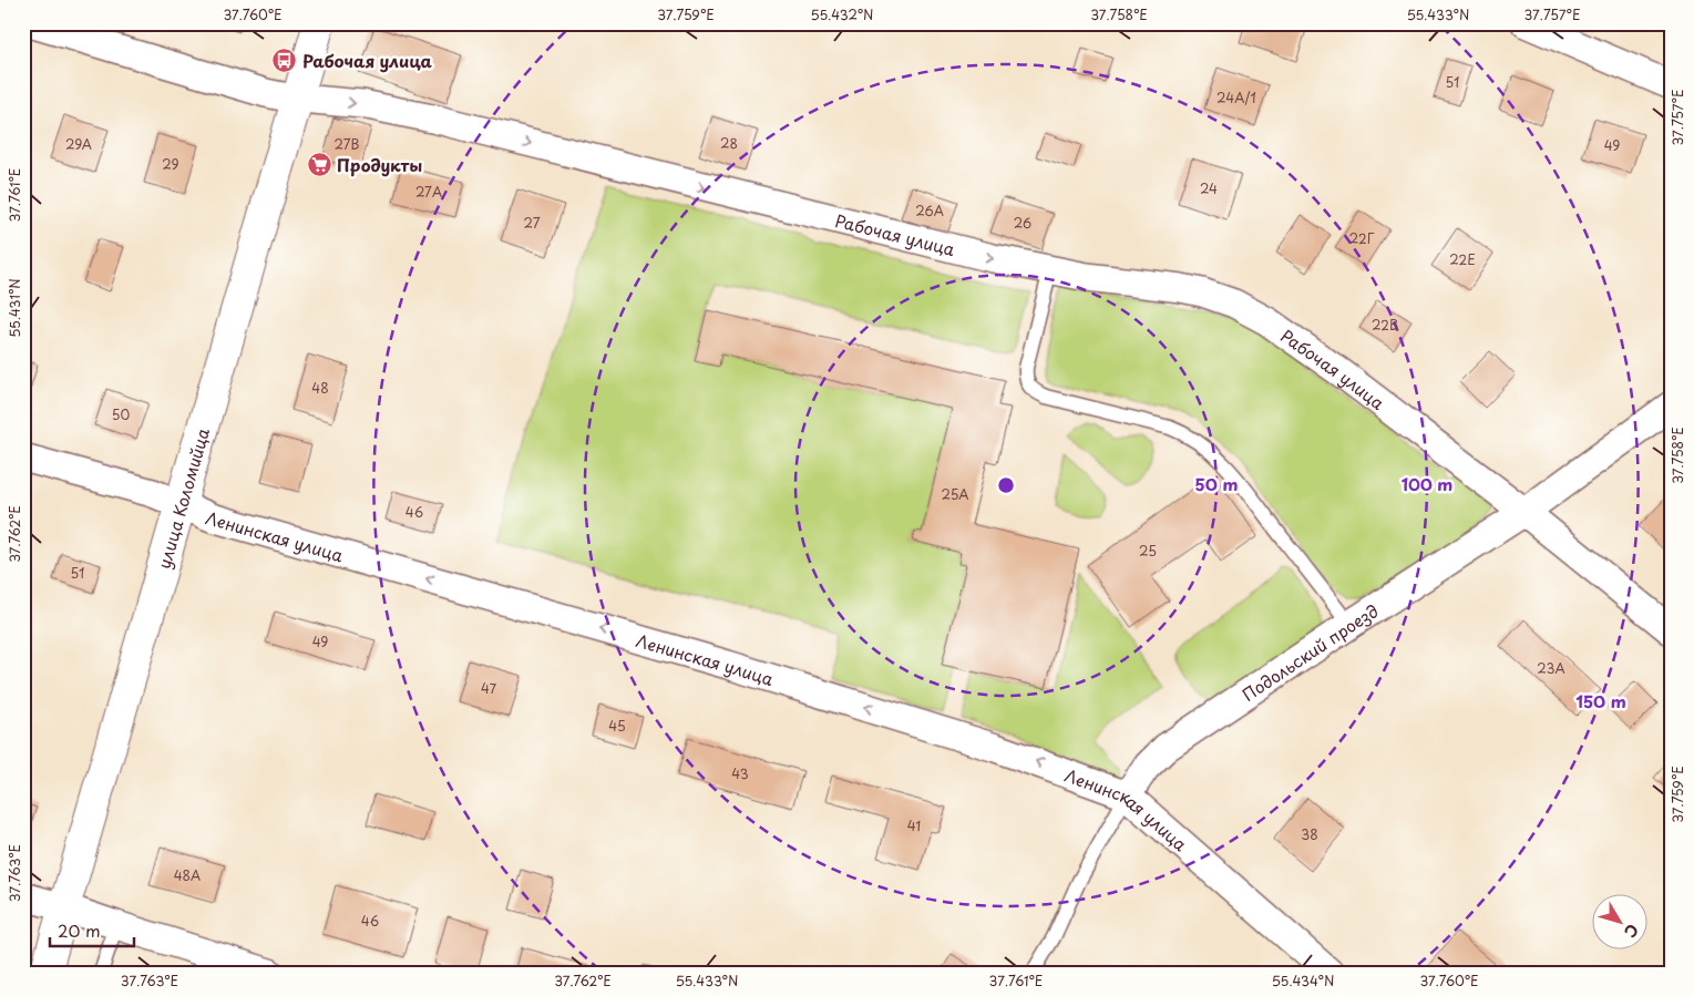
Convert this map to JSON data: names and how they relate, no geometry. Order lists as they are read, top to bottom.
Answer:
{
  "streets": {
    "main road": ["улица Коломийца"],
    "street": ["Рабочая улица", "Ленинская улица", "Подольский проезд"]
  },
  "crossings": [
    ["Рабочая улица", "улица Коломийца"],
    ["Рабочая улица", "Подольский проезд"],
    ["улица Коломийца", "Ленинская улица"],
    ["Ленинская улица", "Подольский проезд"]
  ],
  "one_way": ["Рабочая улица", "Ленинская улица"],
  "places": {
    "bus stop": ["Рабочая улица"],
    "supermarket": ["Продукты"]
  },
  "house_numbers": [
    "51",
    "24А/1",
    "28",
    "29А",
    "27В",
    "49",
    "29",
    "24",
    "27А",
    "26А",
    "27",
    "26",
    "22Г",
    "22Е",
    "22В",
    "48",
    "50",
    "25А",
    "46",
    "25",
    "51",
    "49",
    "23А",
    "47",
    "45",
    "43",
    "41",
    "38",
    "48А",
    "46"
  ],
  "scale_bar": "20 m",
  "north": "bottom right",
  "coordinates": [
    "37.760°E",
    "37.759°E",
    "55.432°N",
    "37.758°E",
    "55.433°N",
    "37.757°E",
    "37.761°E",
    "55.431°N",
    "37.762°E",
    "37.763°E",
    "55.434°N"
  ],
  "rings": ["50 m", "100 m", "150 m"]
}
